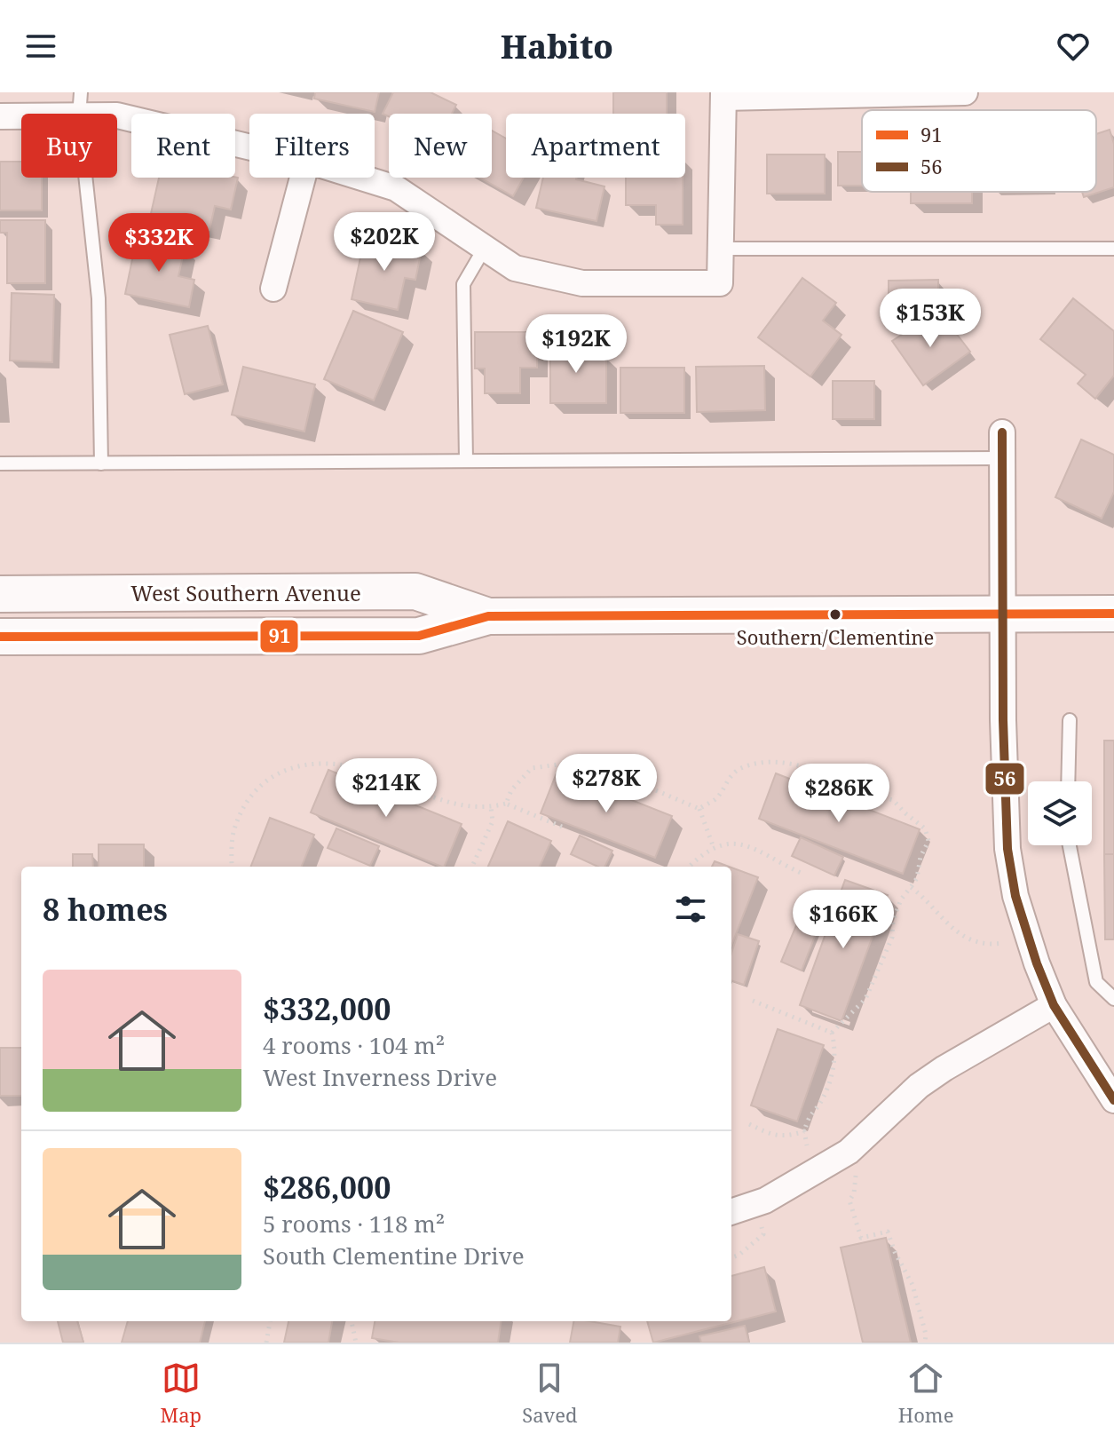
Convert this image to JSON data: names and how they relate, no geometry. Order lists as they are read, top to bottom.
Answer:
{
  "streets": {
    "main road": ["West Southern Avenue"]
  },
  "places": ["Southern/Clementine"],
  "lines": ["transit line 56", "transit line 91"],
  "legend": ["91", "56"],
  "page": {
    "header": "Habito",
    "chip": [
      "Buy",
      "Rent",
      "Filters",
      "New",
      "Apartment"
    ],
    "price": [
      "$202K",
      "$332K",
      "$153K",
      "$192K",
      "$278K",
      "$214K",
      "$286K",
      "$166K"
    ],
    "heading": "8 homes",
    "list": [
      {
        "name": "$332,000",
        "note": "4 rooms · 104 m² · West Inverness Drive"
      },
      {
        "name": "$286,000",
        "note": "5 rooms · 118 m² · South Clementine Drive"
      }
    ],
    "tabs": ["Map", "Saved", "Home"]
  }
}
